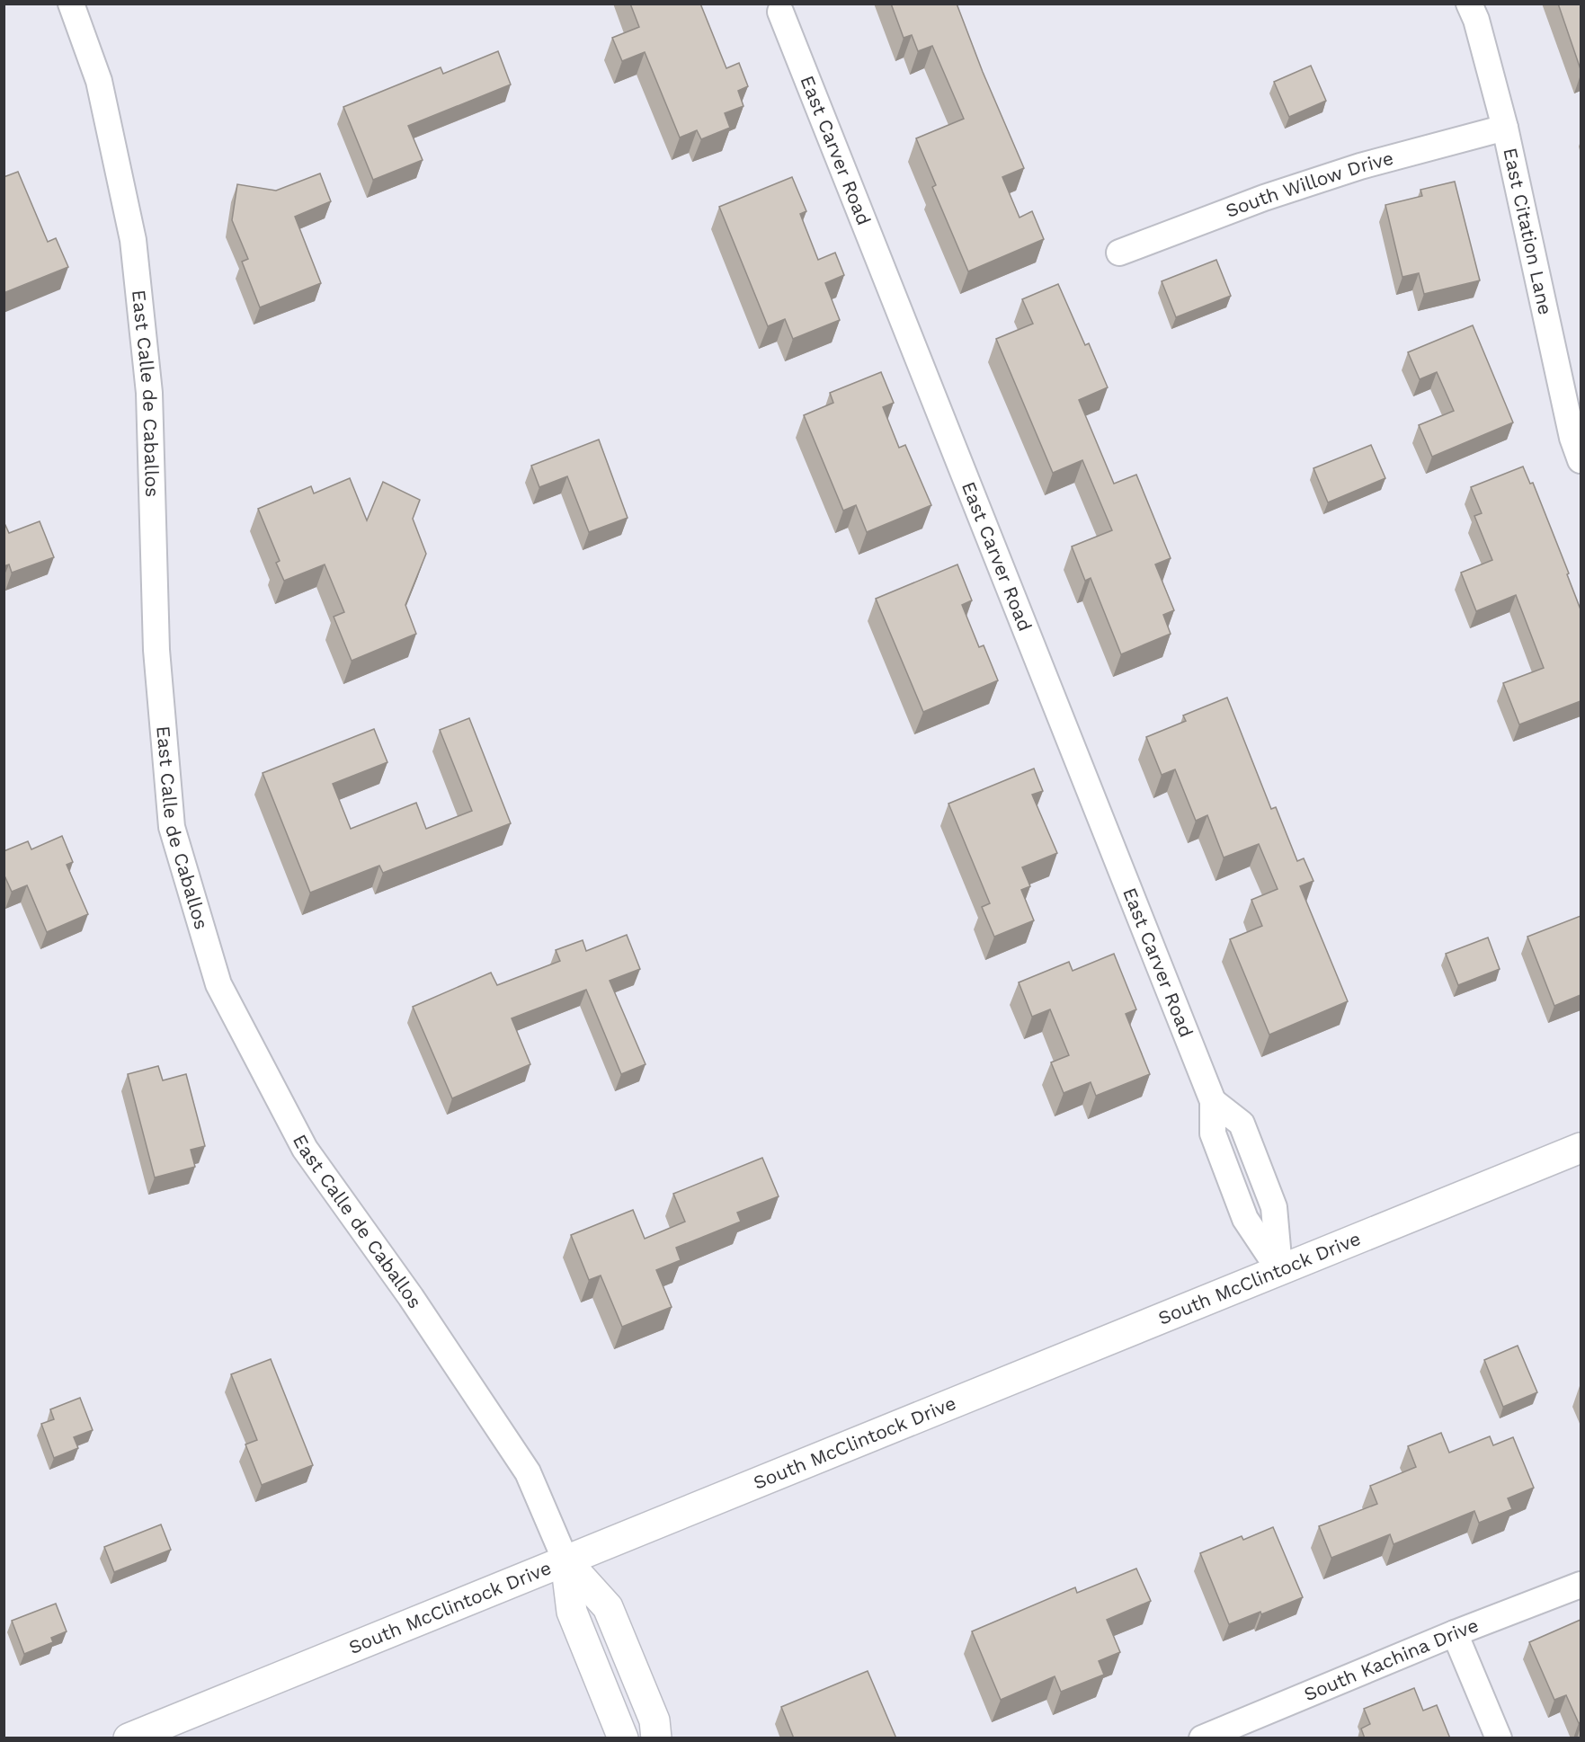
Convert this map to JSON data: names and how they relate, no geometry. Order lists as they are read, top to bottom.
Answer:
{
  "streets": {
    "main road": ["South McClintock Drive"],
    "street": [
      "East Carver Road",
      "South Willow Drive",
      "East Citation Lane",
      "East Calle de Caballos",
      "South Kachina Drive"
    ]
  },
  "crossings": [
    ["East Carver Road", "South McClintock Drive"],
    ["South Willow Drive", "East Citation Lane"],
    ["East Calle de Caballos", "South McClintock Drive"]
  ]
}
